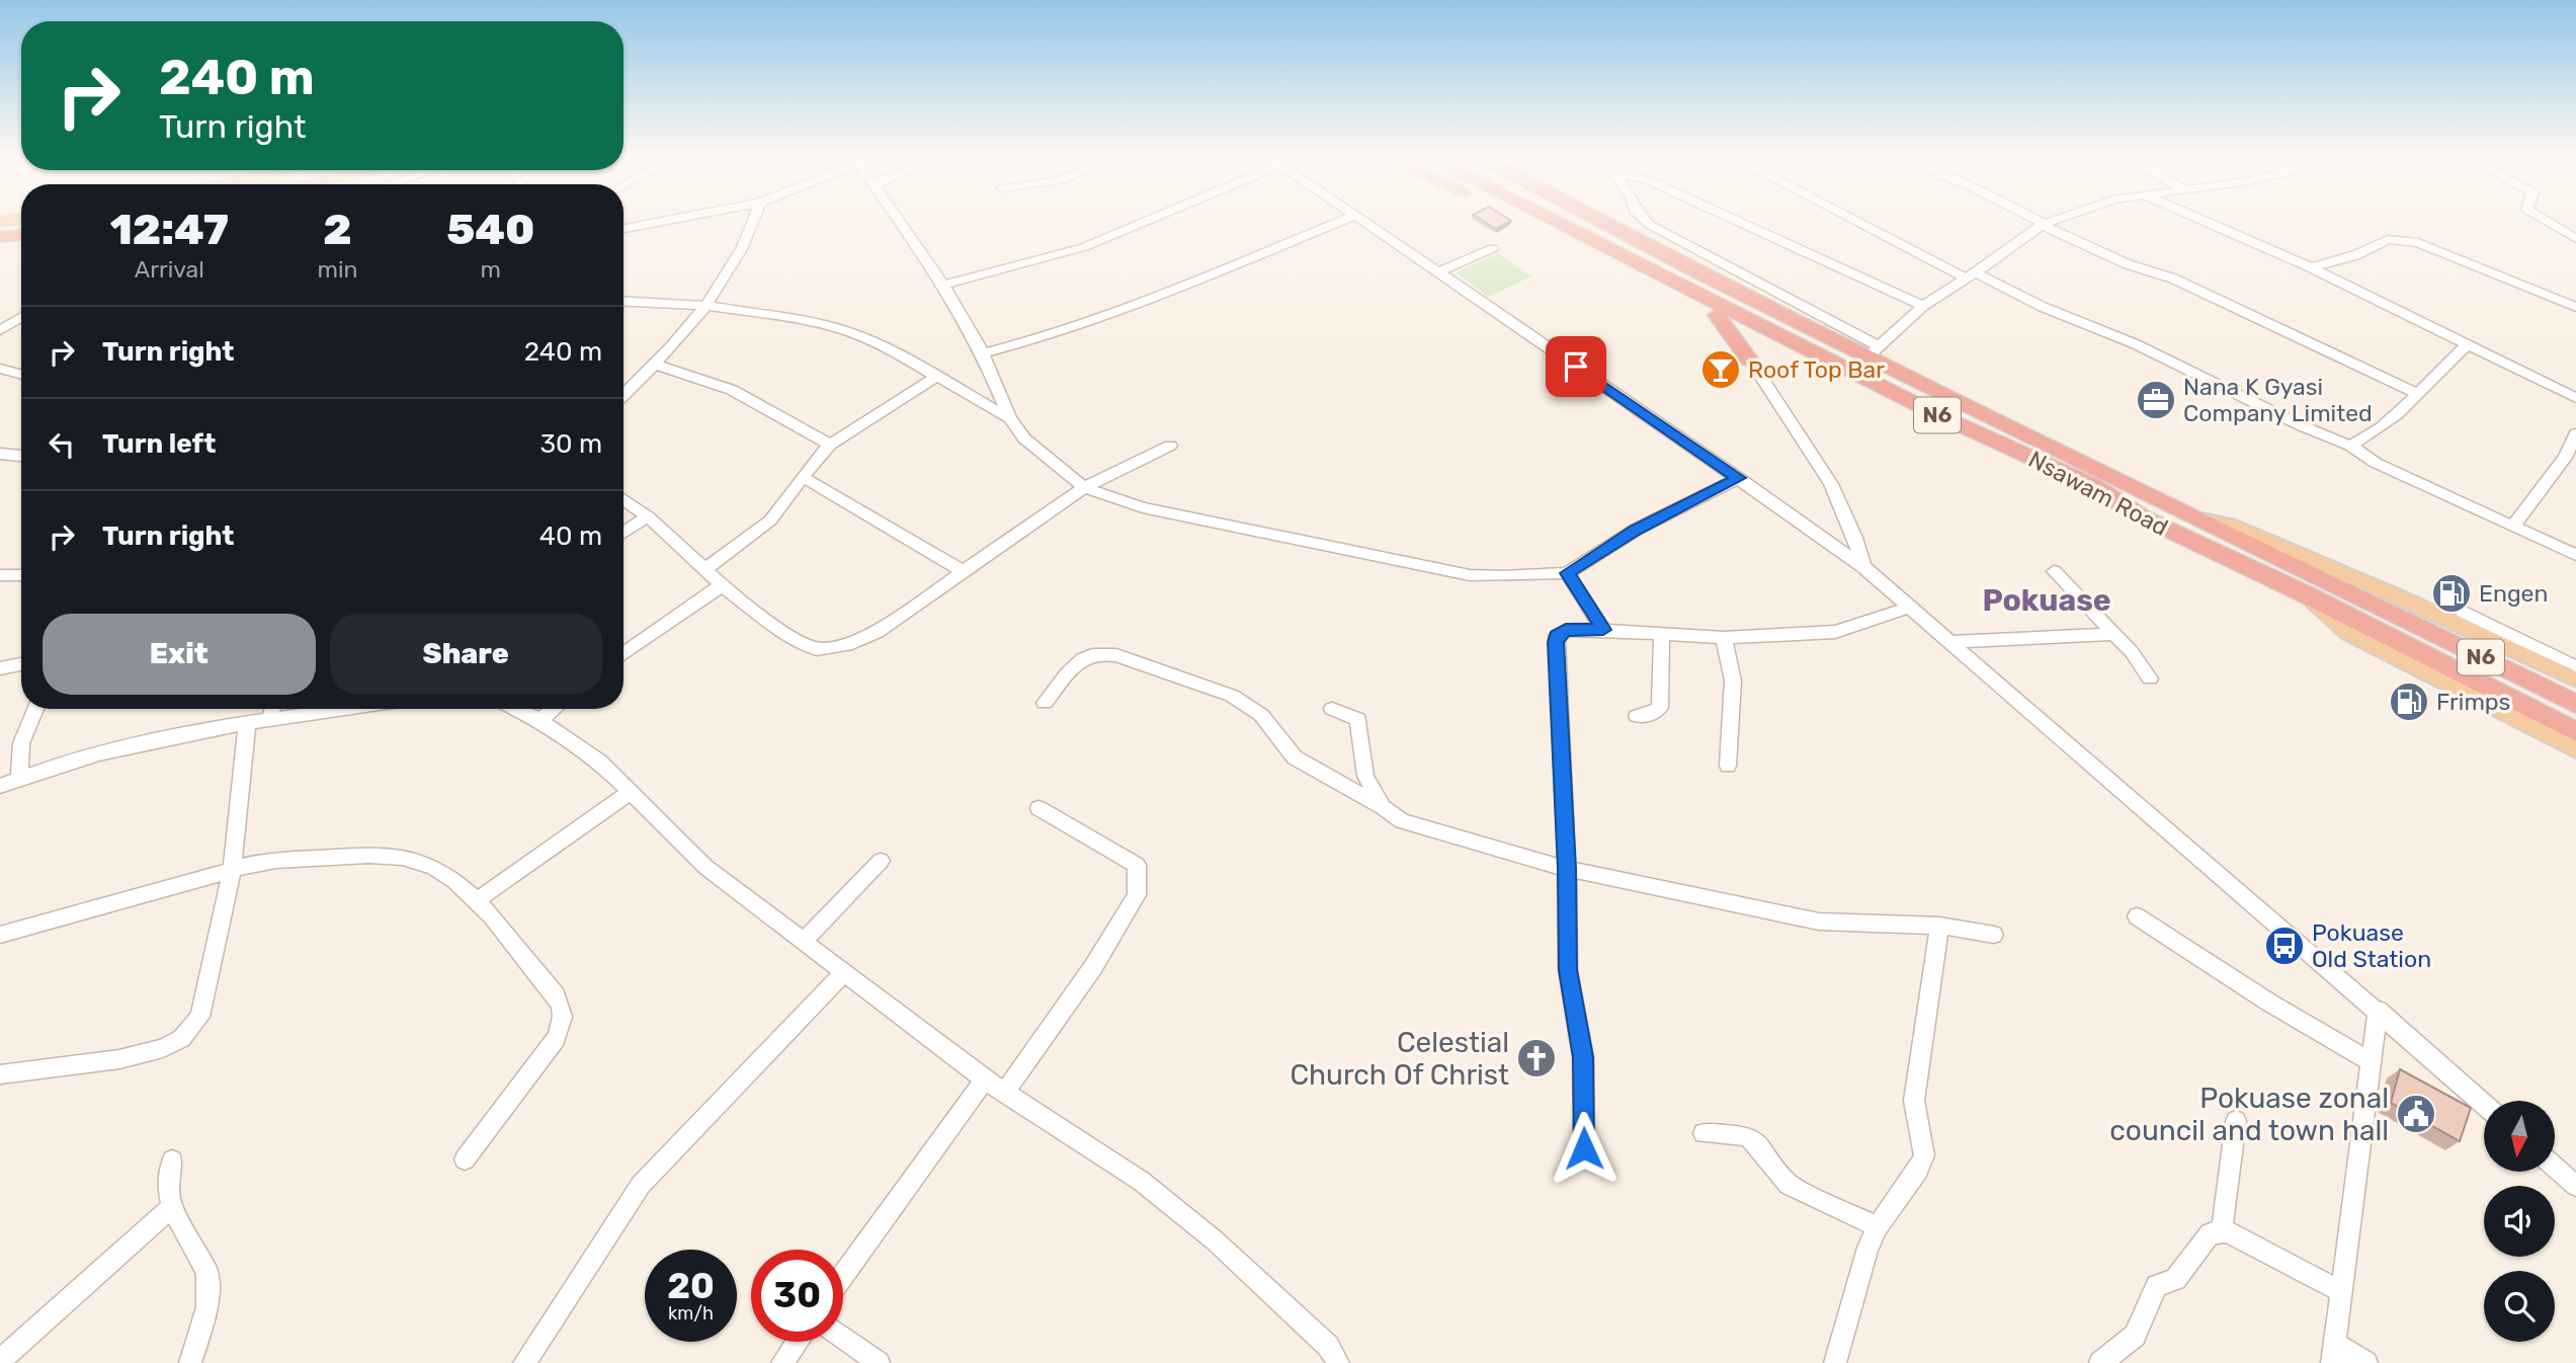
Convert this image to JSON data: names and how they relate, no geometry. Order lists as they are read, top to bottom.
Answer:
{
  "streets": {
    "highway": ["N6", "Nsawam Road"]
  },
  "districts": ["Pokuase"],
  "places": {
    "bar": ["Roof Top Bar"],
    "office": ["Nana K Gyasi Company Limited"],
    "fuel station": ["Engen", "Frimps"],
    "bus stop": ["Pokuase Old Station"],
    "church": ["Celestial Church Of Christ"],
    "public building": ["Pokuase zonal council and town hall"]
  },
  "north": "bottom",
  "page": {
    "turn": ["240 m", "Turn right"],
    "eta": [
      "12:47",
      "Arrival",
      "2",
      "min",
      "540",
      "m"
    ],
    "list": [
      {
        "name": "Turn right",
        "value": "240 m"
      },
      {
        "name": "Turn left",
        "value": "30 m"
      },
      {
        "name": "Turn right",
        "value": "40 m"
      }
    ],
    "buttons": ["Exit", "Share"],
    "speed": "20 km/h",
    "limit": "30"
  }
}
